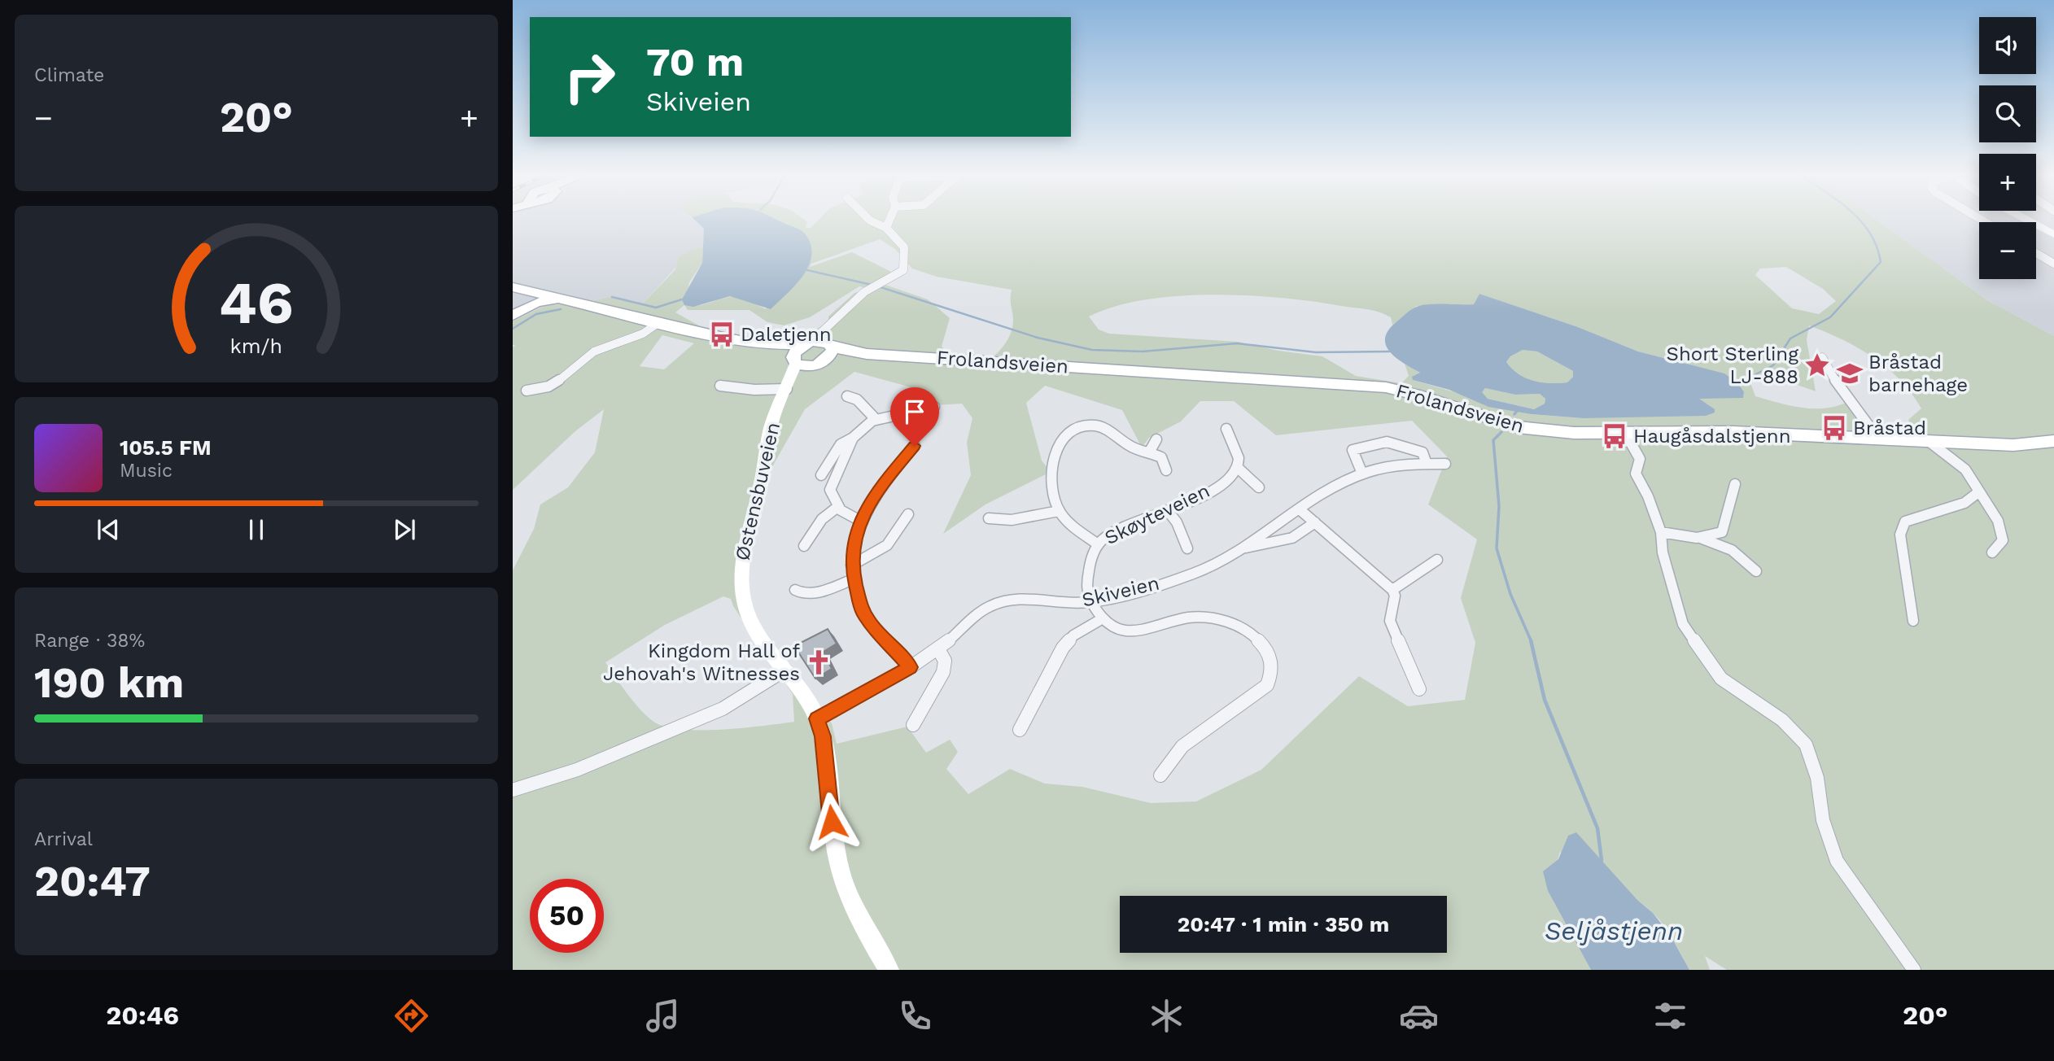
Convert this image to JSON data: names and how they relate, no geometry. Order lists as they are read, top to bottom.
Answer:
{
  "streets": {
    "main road": ["Frolandsveien", "Østensbuveien"],
    "street": ["Skøyteveien", "Skiveien"]
  },
  "crossings": [
    ["Frolandsveien", "Østensbuveien"],
    ["Østensbuveien", "Skiveien"],
    ["Skøyteveien", "Skiveien"]
  ],
  "water": ["Seljåstjenn"],
  "places": {
    "bus stop": ["Daletjenn", "Bråstad", "Haugåsdalstjenn"],
    "place": ["Short Sterling LJ-888"],
    "school or university": ["Bråstad barnehage"],
    "church": ["Kingdom Hall of Jehovah's Witnesses"]
  },
  "page": {
    "tile": [
      "Climate",
      ["Range · 38%", "190 km"],
      ["Arrival", "20:47"]
    ],
    "map_buttons": ["+", "−"],
    "turn": ["70 m", "Skiveien"],
    "heat": ["−", "20°", "+"],
    "song": ["105.5 FM", "Music"],
    "limit": "50",
    "trip": "20:47 · 1 min · 350 m",
    "tabs": ["20:46", "20°"],
    "gauge": ["46", "km/h"]
  }
}
